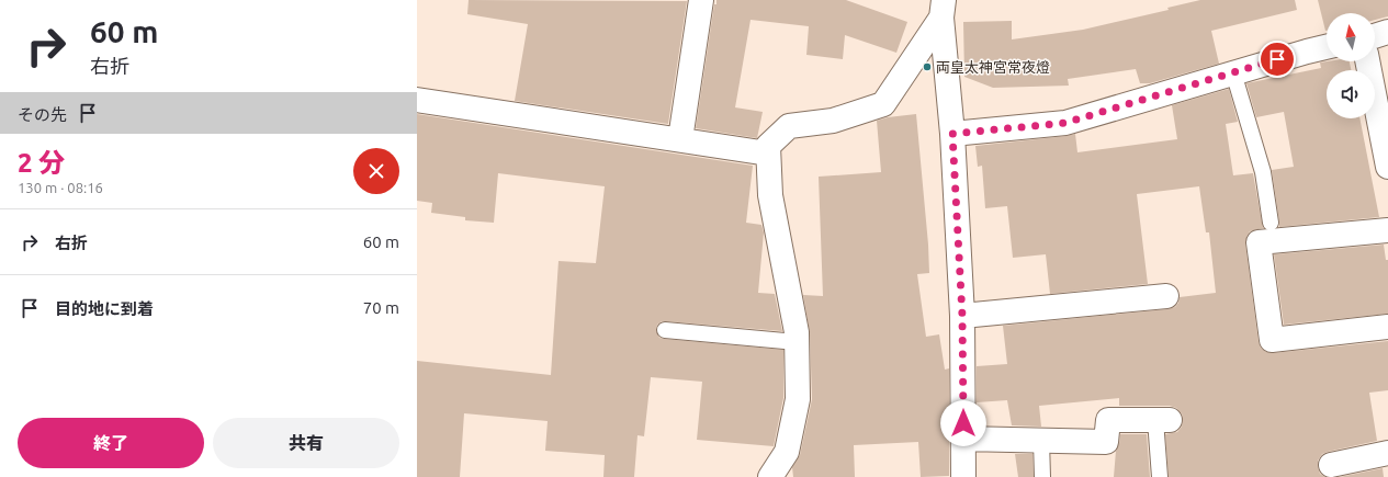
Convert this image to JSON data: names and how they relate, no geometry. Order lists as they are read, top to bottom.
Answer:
{
  "places": ["両皇太神宮常夜燈"],
  "north": "top",
  "page": {
    "turn": ["60 m", "右折"],
    "then": "その先",
    "heading": ["2 分", "130 m · 08:16"],
    "list": [
      {
        "name": "右折",
        "value": "60 m"
      },
      {
        "name": "目的地に到着",
        "value": "70 m"
      }
    ],
    "buttons": ["終了", "共有"]
  }
}
